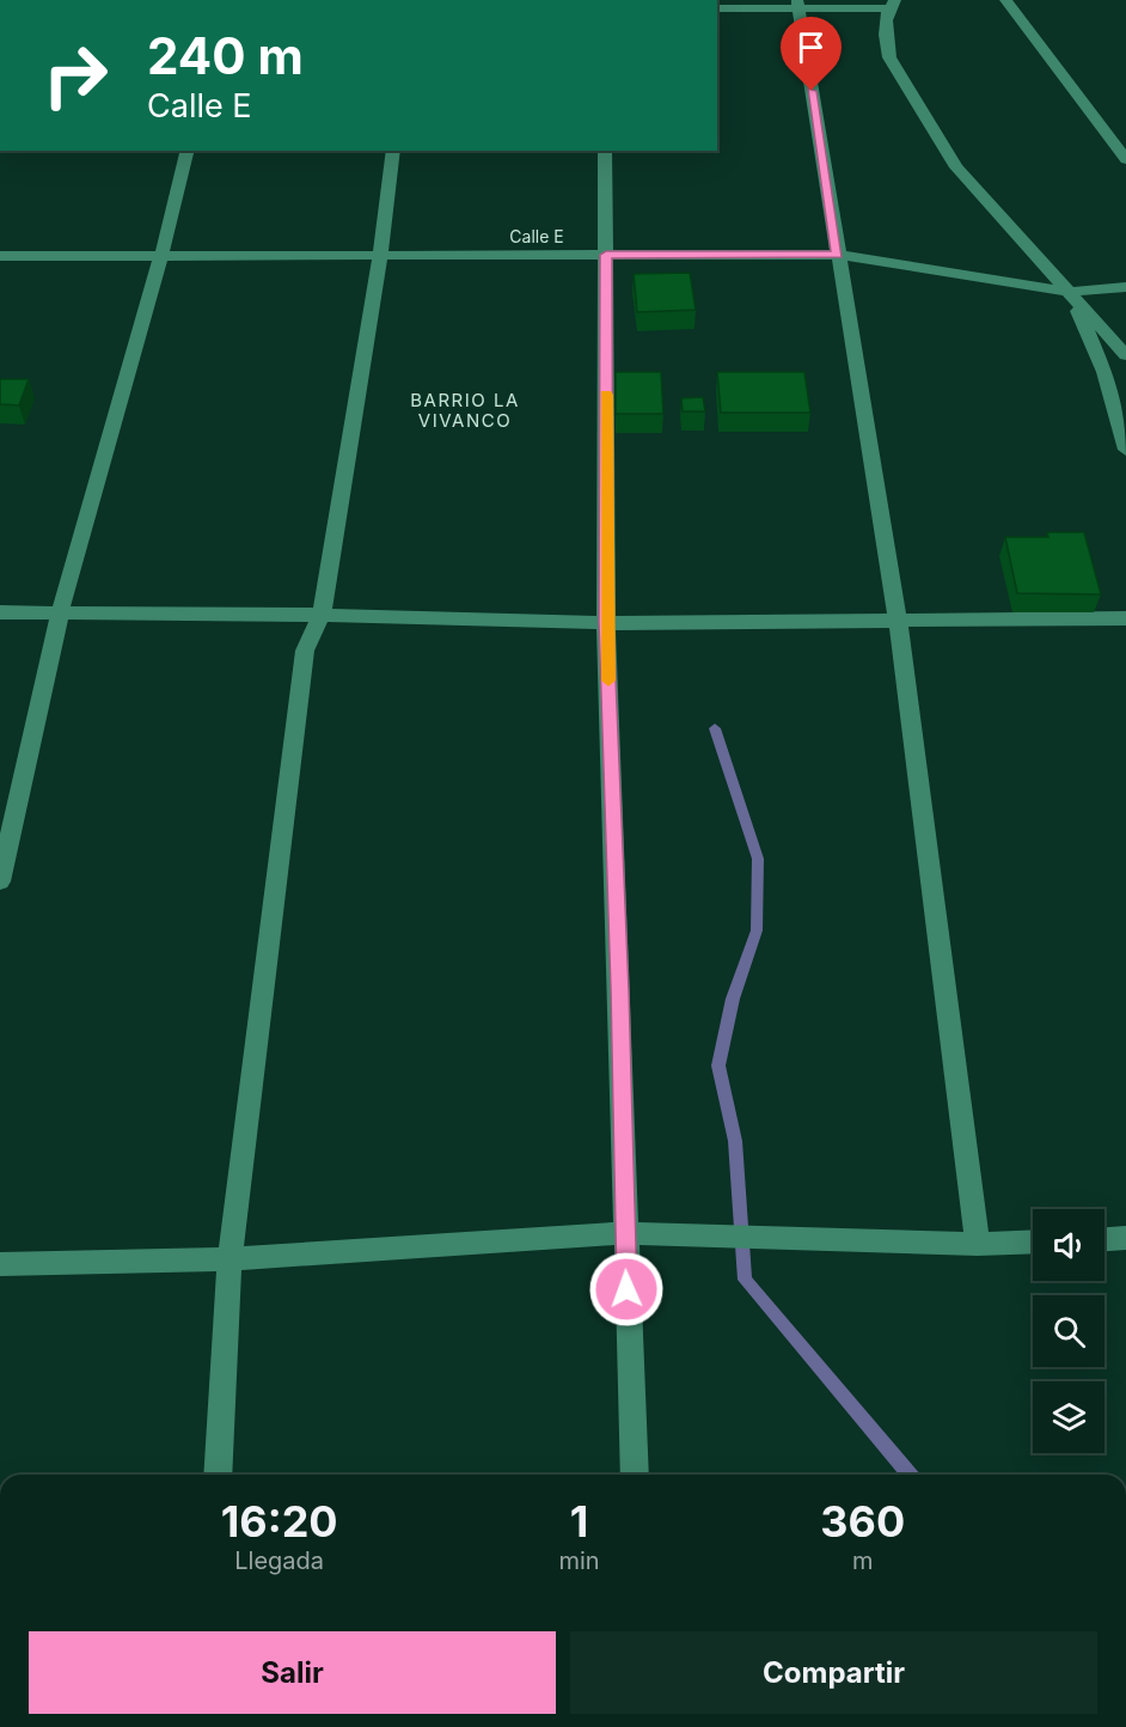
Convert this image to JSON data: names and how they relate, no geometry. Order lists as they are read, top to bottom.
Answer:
{
  "streets": {
    "street": ["Calle E"]
  },
  "districts": ["BARRIO LA VIVANCO"],
  "page": {
    "turn": ["240 m", "Calle E"],
    "eta": [
      "16:20",
      "Llegada",
      "1",
      "min",
      "360",
      "m"
    ],
    "buttons": ["Salir", "Compartir"]
  }
}
